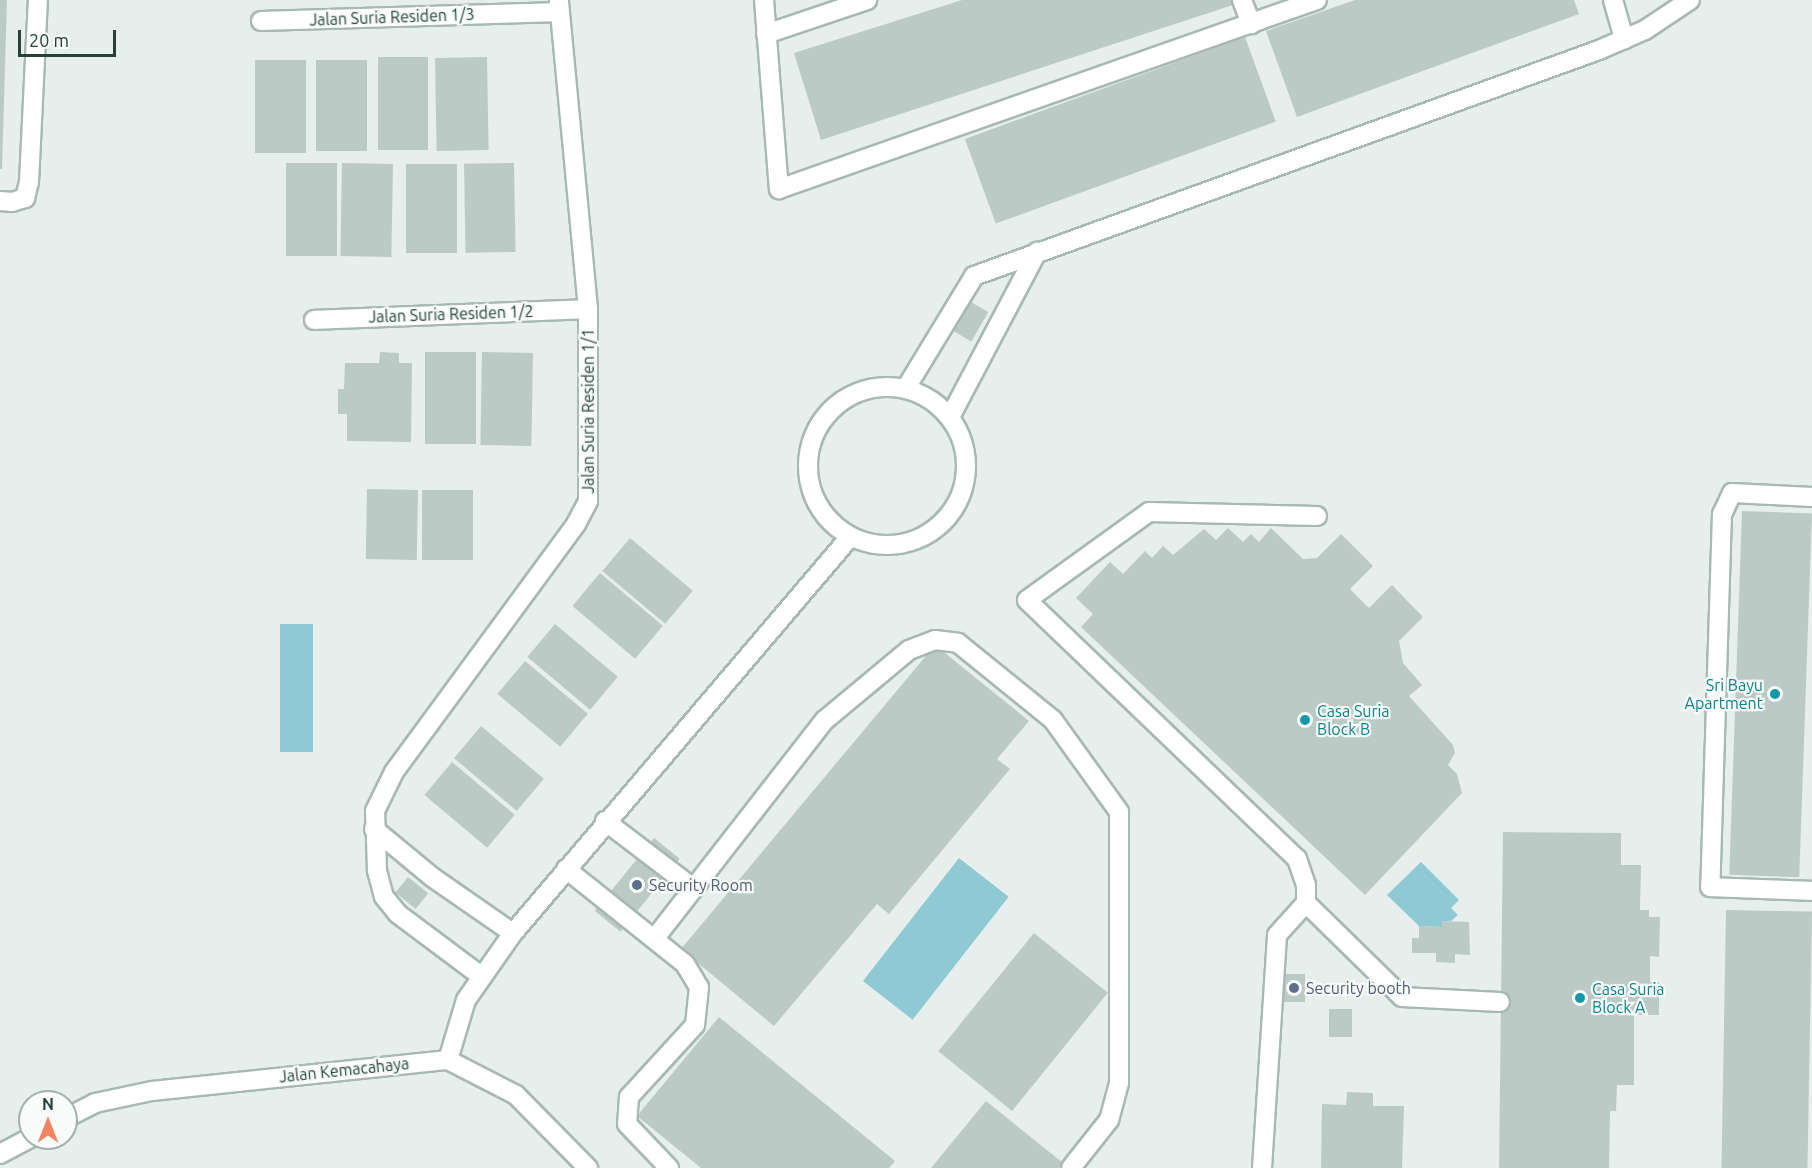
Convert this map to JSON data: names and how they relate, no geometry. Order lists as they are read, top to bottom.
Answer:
{
  "streets": {
    "street": [
      "Jalan Suria Residen 1/3",
      "Jalan Suria Residen 1/2",
      "Jalan Suria Residen 1/1",
      "Jalan Kemacahaya"
    ]
  },
  "crossings": [
    ["Jalan Suria Residen 1/3", "Jalan Suria Residen 1/1"],
    ["Jalan Suria Residen 1/2", "Jalan Suria Residen 1/1"]
  ],
  "places": [
    "Sri Bayu Apartment",
    "Casa Suria Block B",
    "Security Room",
    "Security booth",
    "Casa Suria Block A"
  ],
  "scale_bar": "20 m",
  "north": "top"
}
